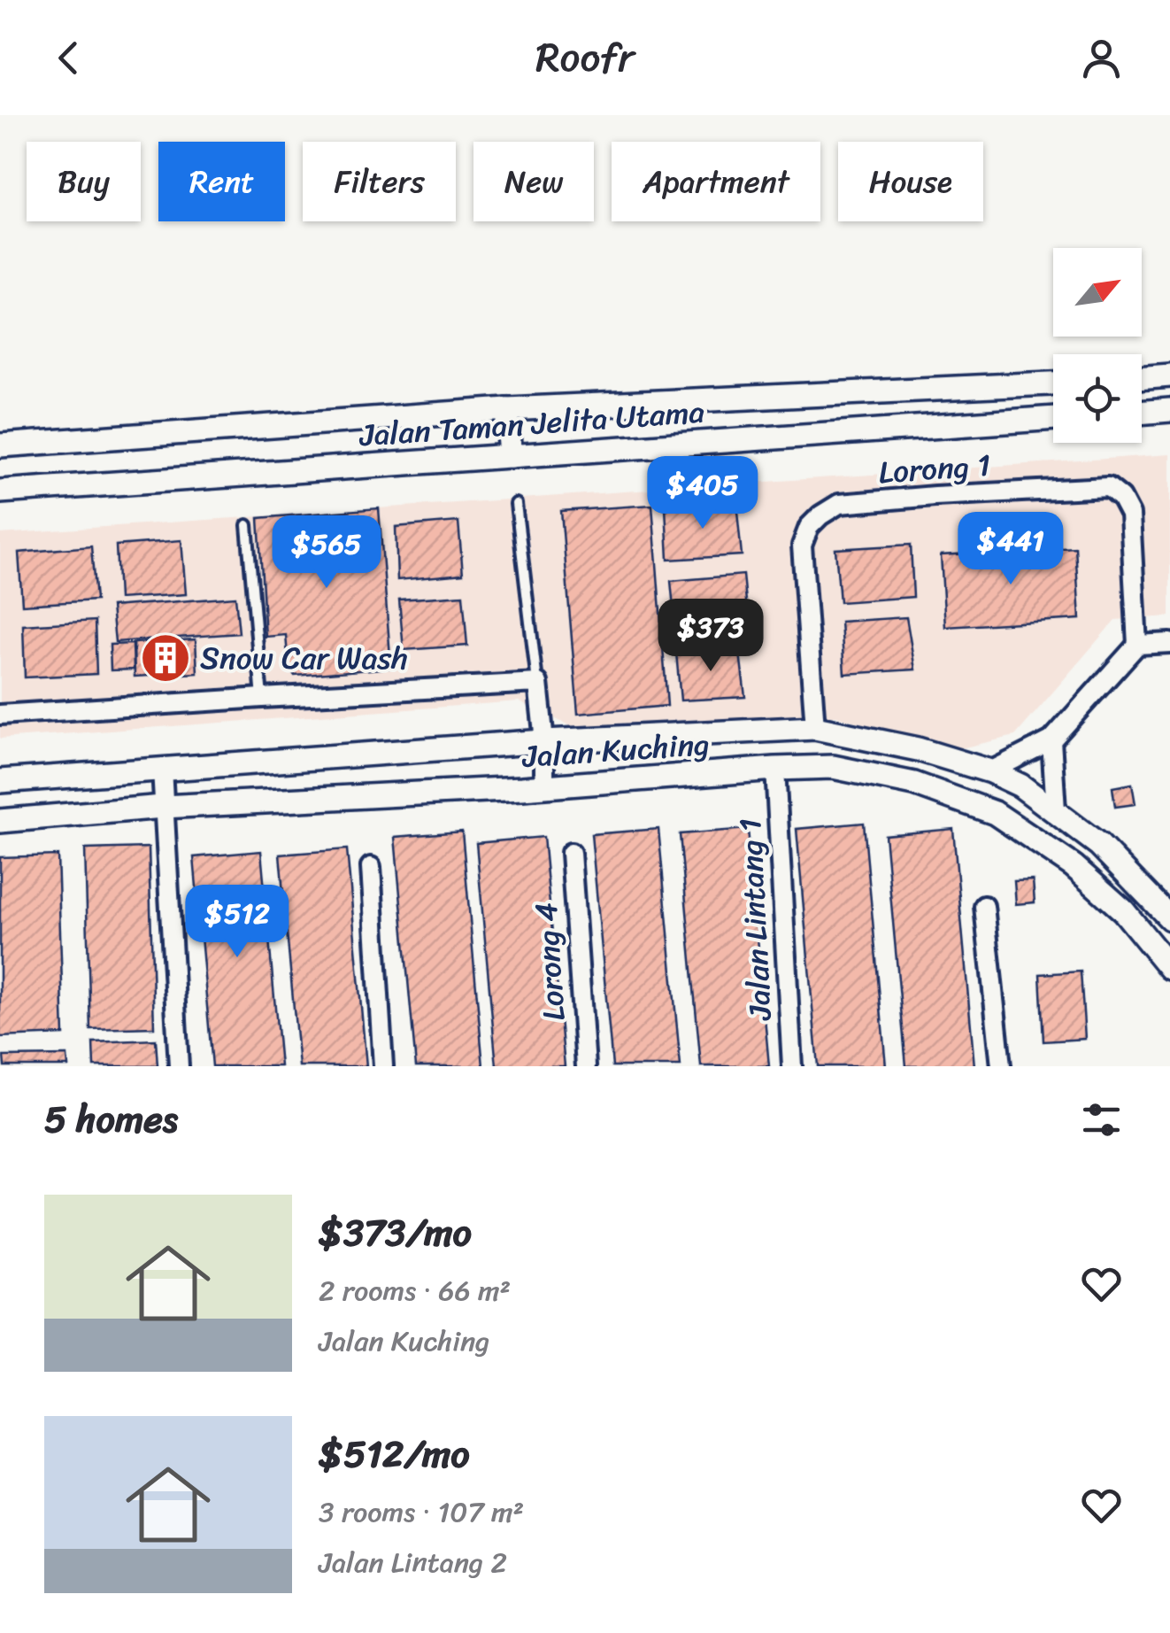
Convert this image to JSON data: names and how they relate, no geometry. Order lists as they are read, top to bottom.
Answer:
{
  "streets": {
    "street": [
      "Jalan Taman Jelita Utama",
      "Lorong 1",
      "Jalan Kuching",
      "Jalan Lintang 1",
      "Lorong 4"
    ]
  },
  "crossings": [
    ["Lorong 1", "Jalan Kuching"],
    ["Jalan Kuching", "Jalan Lintang 1"]
  ],
  "places": {
    "building": ["Snow Car Wash"]
  },
  "north": "top right",
  "page": {
    "header": "Roofr",
    "chip": [
      "Buy",
      "Rent",
      "Filters",
      "New",
      "Apartment",
      "House"
    ],
    "price": [
      "$405",
      "$441",
      "$565",
      "$373",
      "$512"
    ],
    "heading": "5 homes",
    "list": [
      {
        "name": "$373/mo",
        "note": "2 rooms · 66 m² · Jalan Kuching"
      },
      {
        "name": "$512/mo",
        "note": "3 rooms · 107 m² · Jalan Lintang 2"
      }
    ]
  }
}
